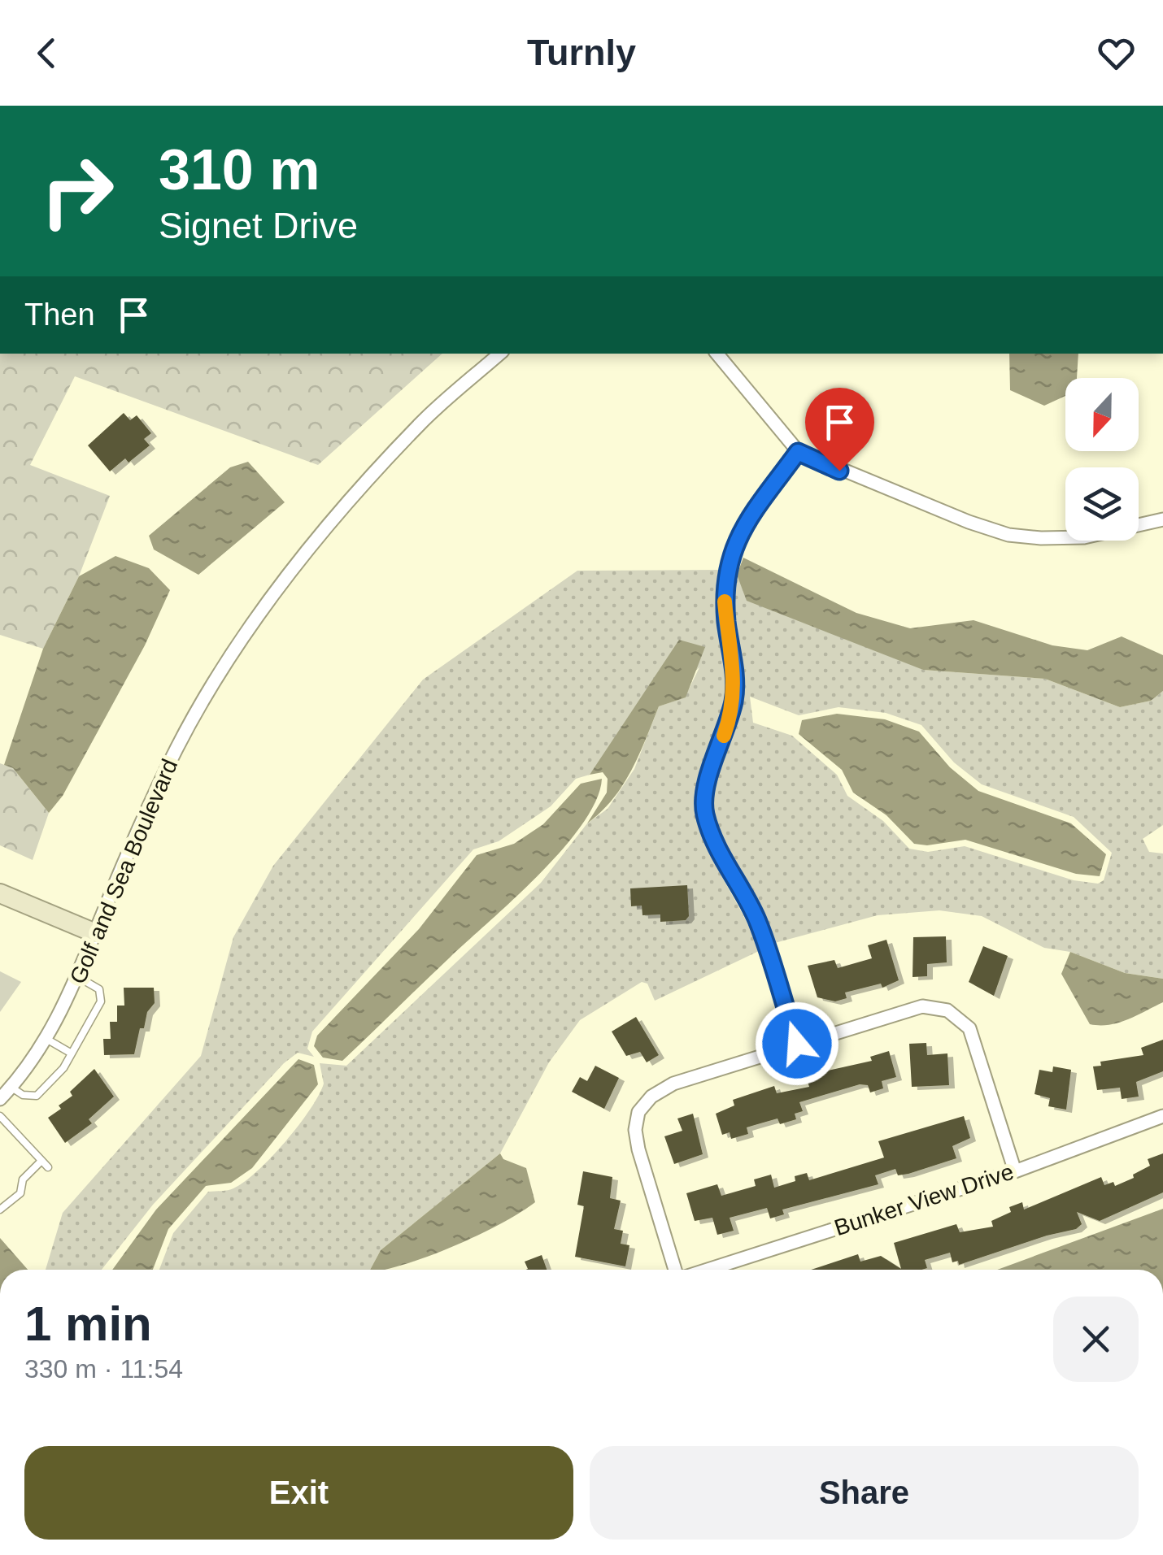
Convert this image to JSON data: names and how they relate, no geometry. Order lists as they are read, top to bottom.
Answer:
{
  "streets": {
    "street": ["Golf and Sea Boulevard", "Bunker View Drive"]
  },
  "north": "bottom",
  "page": {
    "header": "Turnly",
    "turn": ["310 m", "Signet Drive"],
    "then": "Then",
    "heading": ["1 min", "330 m · 11:54"],
    "buttons": ["Exit", "Share"]
  }
}
